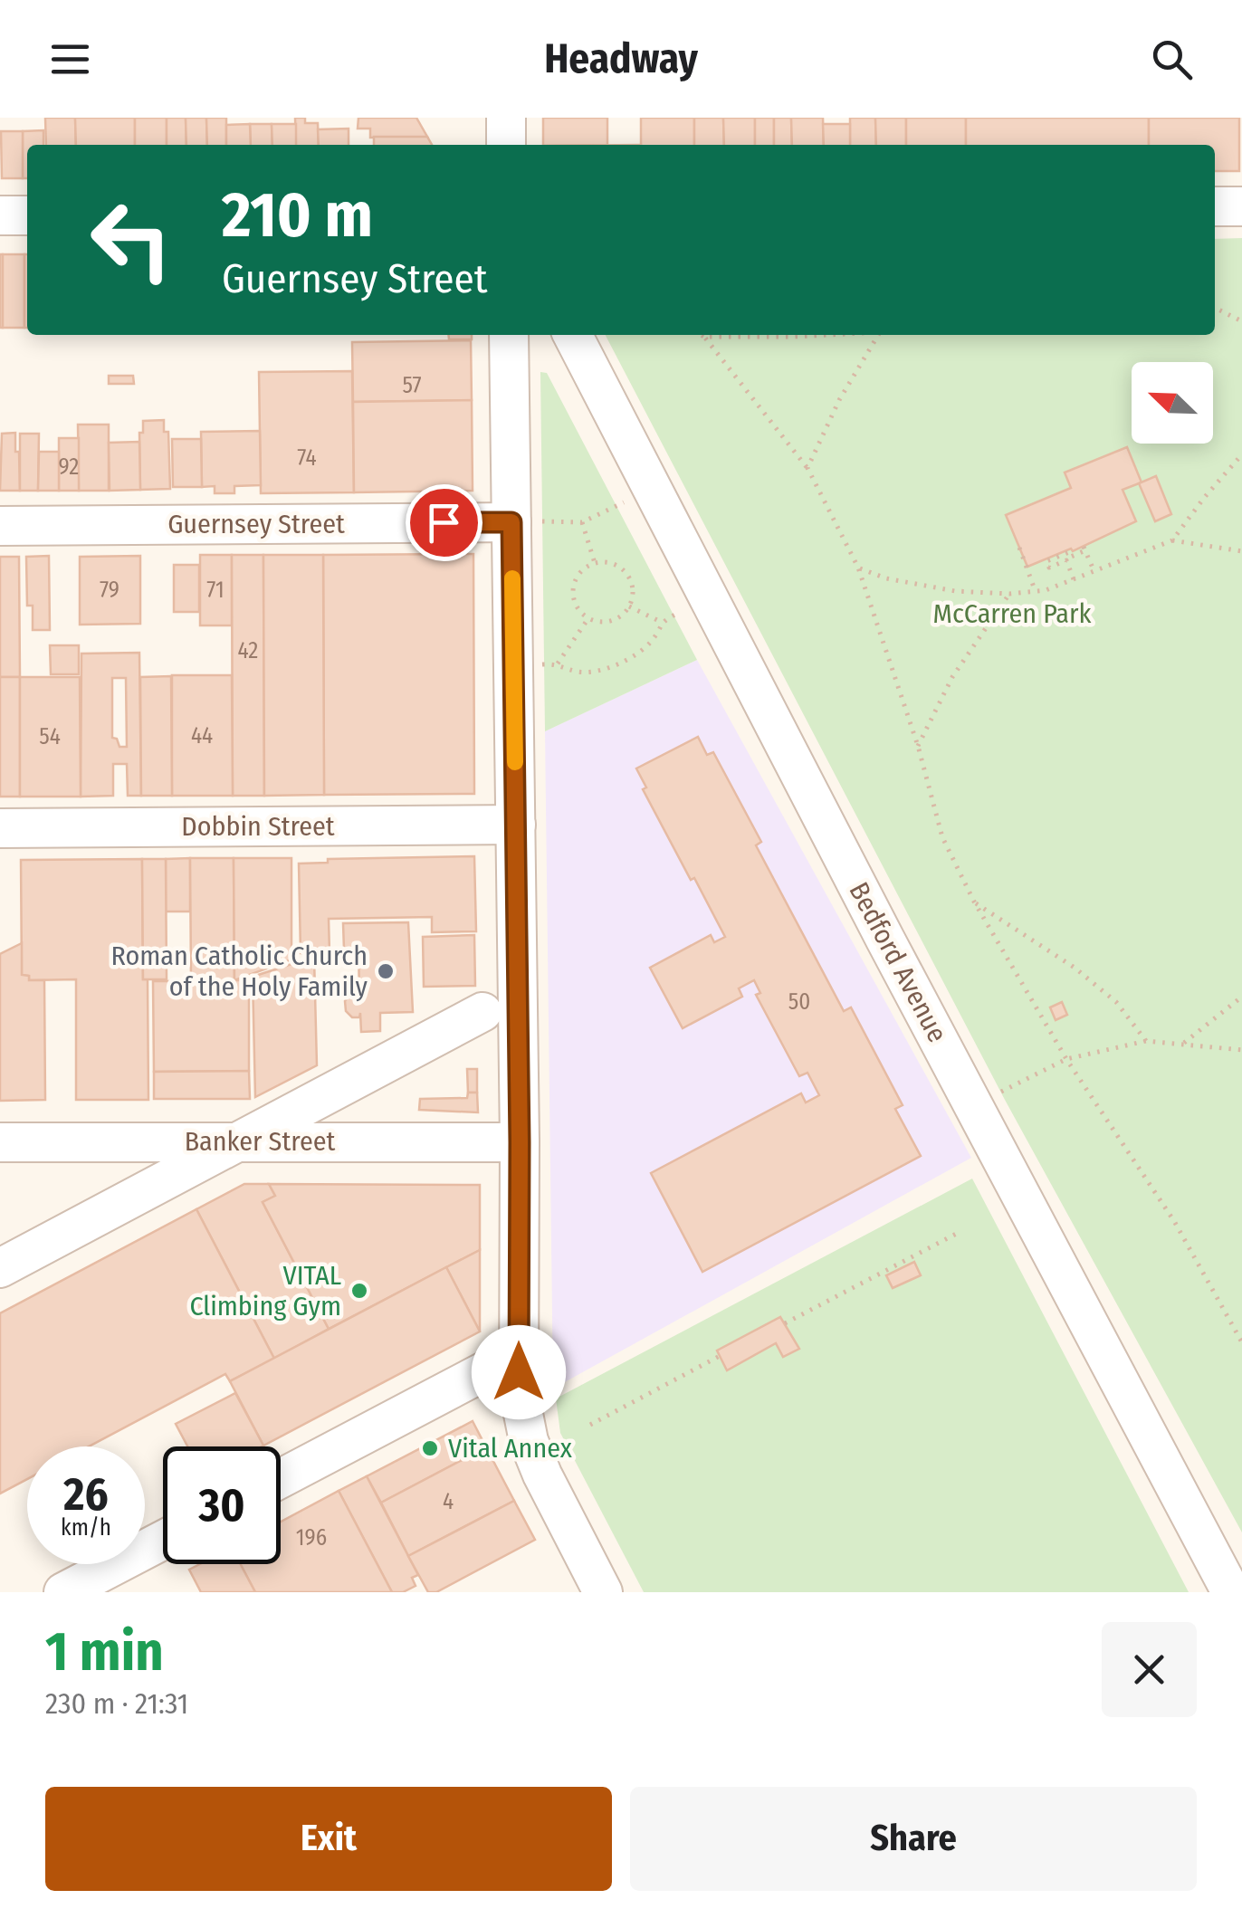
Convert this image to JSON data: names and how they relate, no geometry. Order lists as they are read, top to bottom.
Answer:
{
  "streets": {
    "street": [
      "Guernsey Street",
      "Dobbin Street",
      "Bedford Avenue",
      "Banker Street"
    ]
  },
  "parks": ["McCarren Park"],
  "places": ["Roman Catholic Church of the Holy Family", "VITAL Climbing Gym", "Vital Annex"],
  "house_numbers": [
    "57",
    "74",
    "92",
    "79",
    "71",
    "42",
    "44",
    "54",
    "50",
    "4",
    "196"
  ],
  "north": "top left",
  "page": {
    "header": "Headway",
    "turn": ["210 m", "Guernsey Street"],
    "speed": "26 km/h",
    "limit": "30",
    "heading": ["1 min", "230 m · 21:31"],
    "buttons": ["Exit", "Share"]
  }
}
